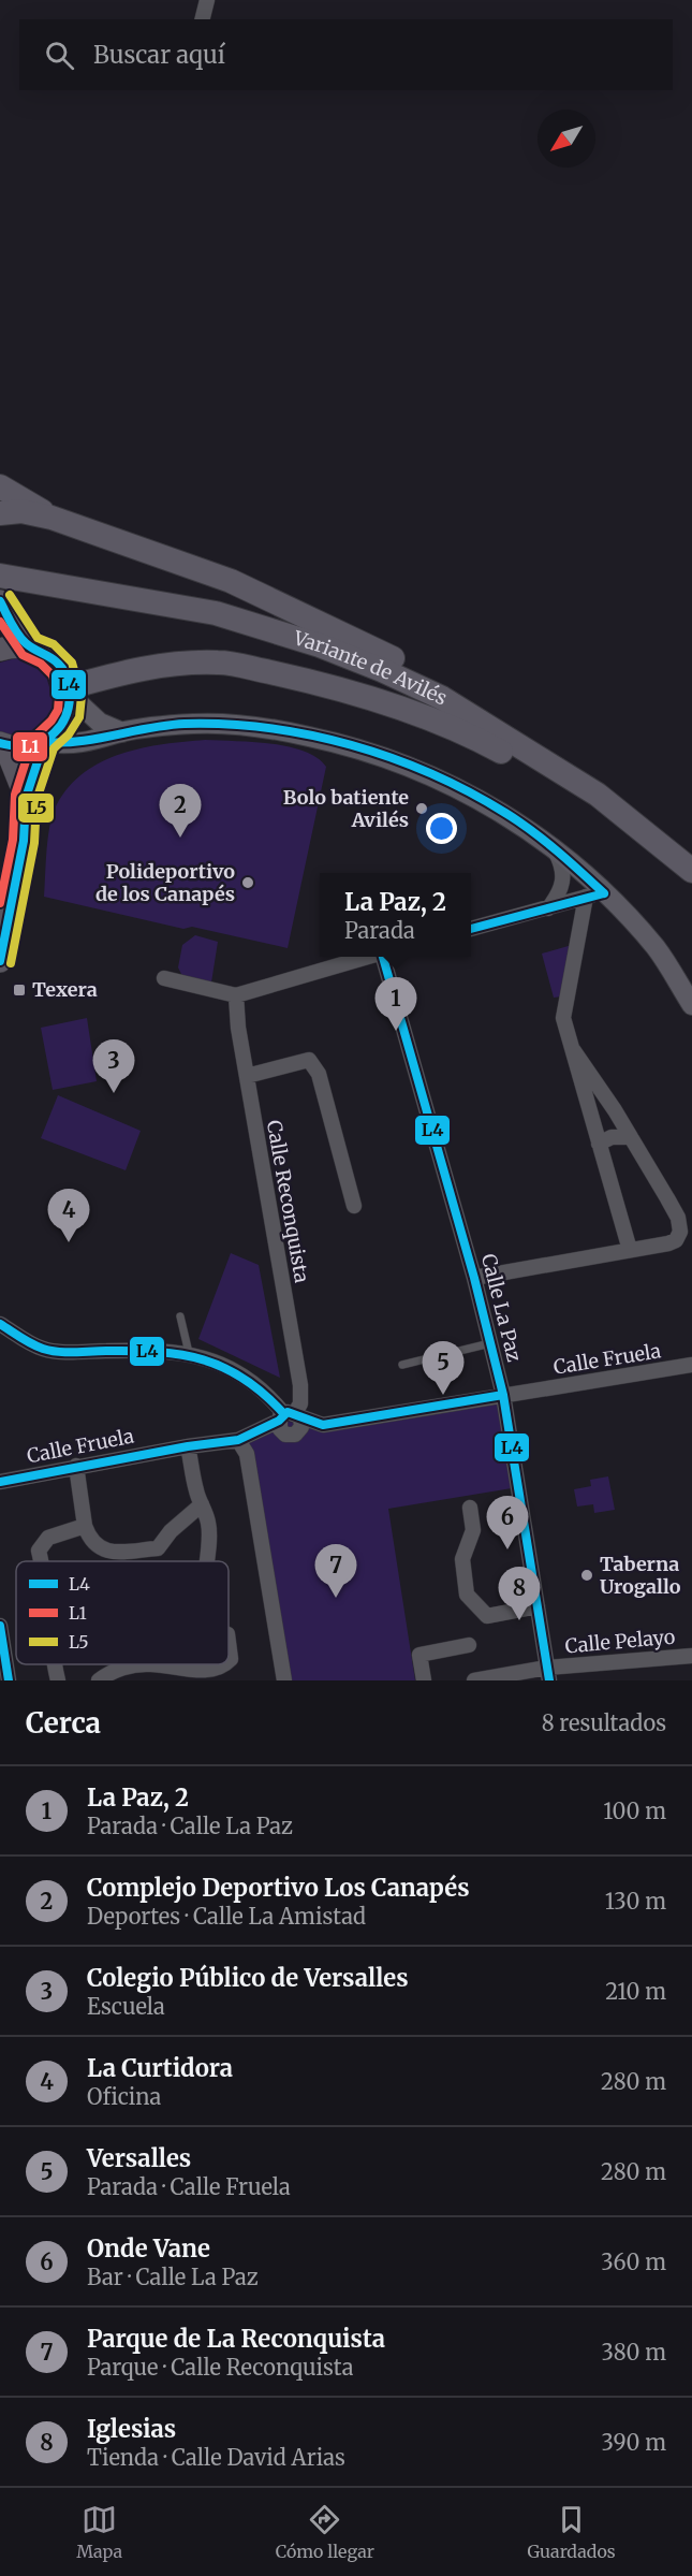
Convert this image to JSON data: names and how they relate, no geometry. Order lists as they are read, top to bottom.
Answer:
{
  "streets": {
    "highway": ["Variante de Avilés"],
    "street": [
      "Calle Reconquista",
      "Calle La Paz",
      "Calle Fruela",
      "Calle Pelayo"
    ]
  },
  "crossings": [
    ["Calle Reconquista", "Calle Fruela"],
    ["Calle La Paz", "Calle Fruela"],
    ["Calle La Paz", "Calle Pelayo"]
  ],
  "places": {
    "other": ["Bolo batiente Avilés", "Polideportivo de los Canapés", "Taberna Urogallo"],
    "transit": ["Texera"]
  },
  "lines": ["transit line L5", "transit line L4", "transit line L1"],
  "legend": ["L4", "L1", "L5"],
  "north": "bottom left",
  "page": {
    "search": "Buscar aquí",
    "pins": [
      "2",
      "1",
      "3",
      "4",
      "5",
      "6",
      "7",
      "8"
    ],
    "popup": ["La Paz, 2", "Parada"],
    "heading": ["Cerca", "8 resultados"],
    "list": [
      {
        "mark": "1",
        "name": "La Paz, 2",
        "note": "Parada · Calle La Paz",
        "value": "100 m"
      },
      {
        "mark": "2",
        "name": "Complejo Deportivo Los Canapés",
        "note": "Deportes · Calle La Amistad",
        "value": "130 m"
      },
      {
        "mark": "3",
        "name": "Colegio Público de Versalles",
        "note": "Escuela",
        "value": "210 m"
      },
      {
        "mark": "4",
        "name": "La Curtidora",
        "note": "Oficina",
        "value": "280 m"
      },
      {
        "mark": "5",
        "name": "Versalles",
        "note": "Parada · Calle Fruela",
        "value": "280 m"
      },
      {
        "mark": "6",
        "name": "Onde Vane",
        "note": "Bar · Calle La Paz",
        "value": "360 m"
      },
      {
        "mark": "7",
        "name": "Parque de La Reconquista",
        "note": "Parque · Calle Reconquista",
        "value": "380 m"
      },
      {
        "mark": "8",
        "name": "Iglesias",
        "note": "Tienda · Calle David Arias",
        "value": "390 m"
      }
    ],
    "nav": ["Mapa", "Cómo llegar", "Guardados"]
  }
}
